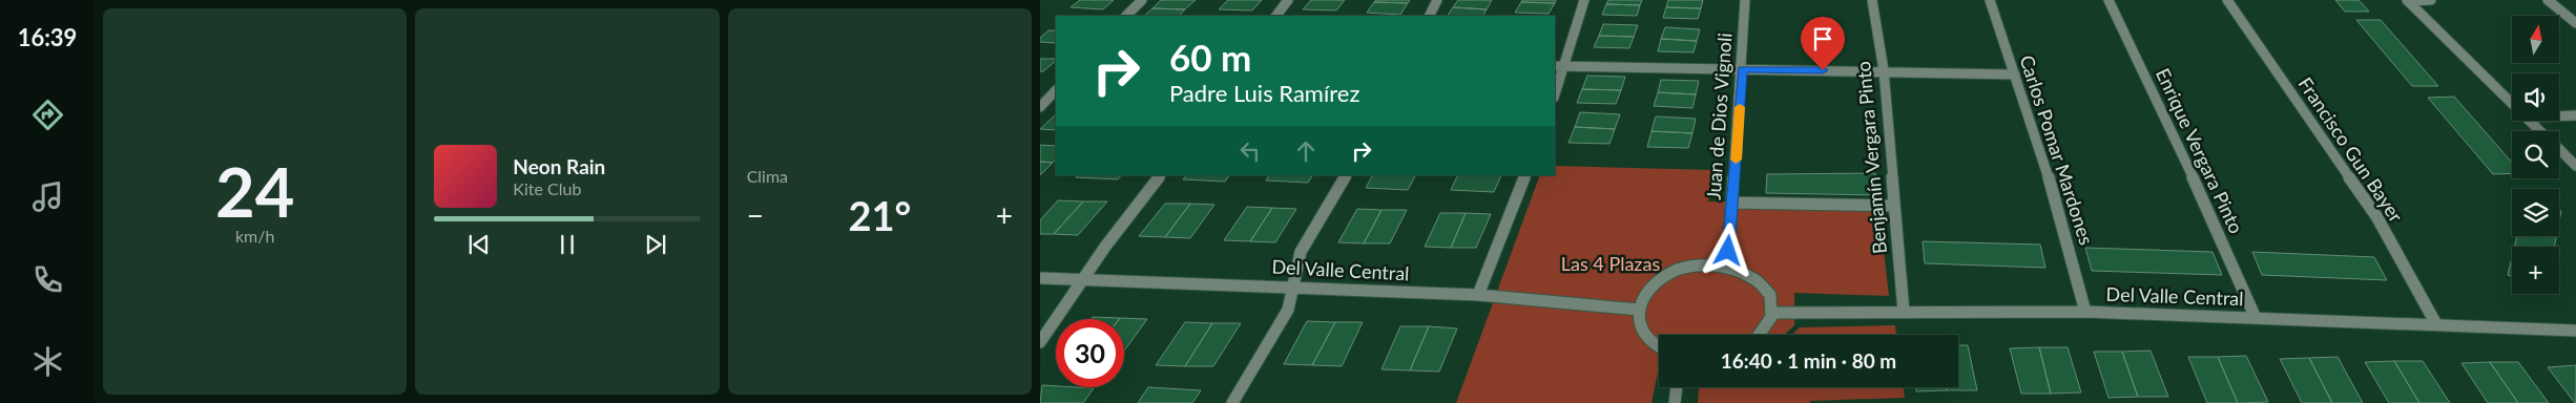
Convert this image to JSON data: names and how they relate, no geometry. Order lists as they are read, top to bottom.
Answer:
{
  "streets": {
    "street": [
      "Juan de Dios Vignoli",
      "Carlos Pomar Mardones",
      "Francisco Gun Bayer",
      "Enrique Vergara Pinto",
      "Benjamín Vergara Pinto",
      "Del Valle Central"
    ]
  },
  "crossings": [
    ["Carlos Pomar Mardones", "Del Valle Central"],
    ["Francisco Gun Bayer", "Del Valle Central"],
    ["Enrique Vergara Pinto", "Del Valle Central"],
    ["Benjamín Vergara Pinto", "Del Valle Central"]
  ],
  "parks": ["Las 4 Plazas"],
  "north": "top",
  "page": {
    "tabs": "16:39",
    "tile": [
      ["24", "km/h"],
      "Clima"
    ],
    "map_buttons": "+",
    "turn": ["60 m", "Padre Luis Ramírez"],
    "song": ["Neon Rain", "Kite Club"],
    "heat": ["−", "21°", "+"],
    "limit": "30",
    "trip": "16:40 · 1 min · 80 m"
  }
}
